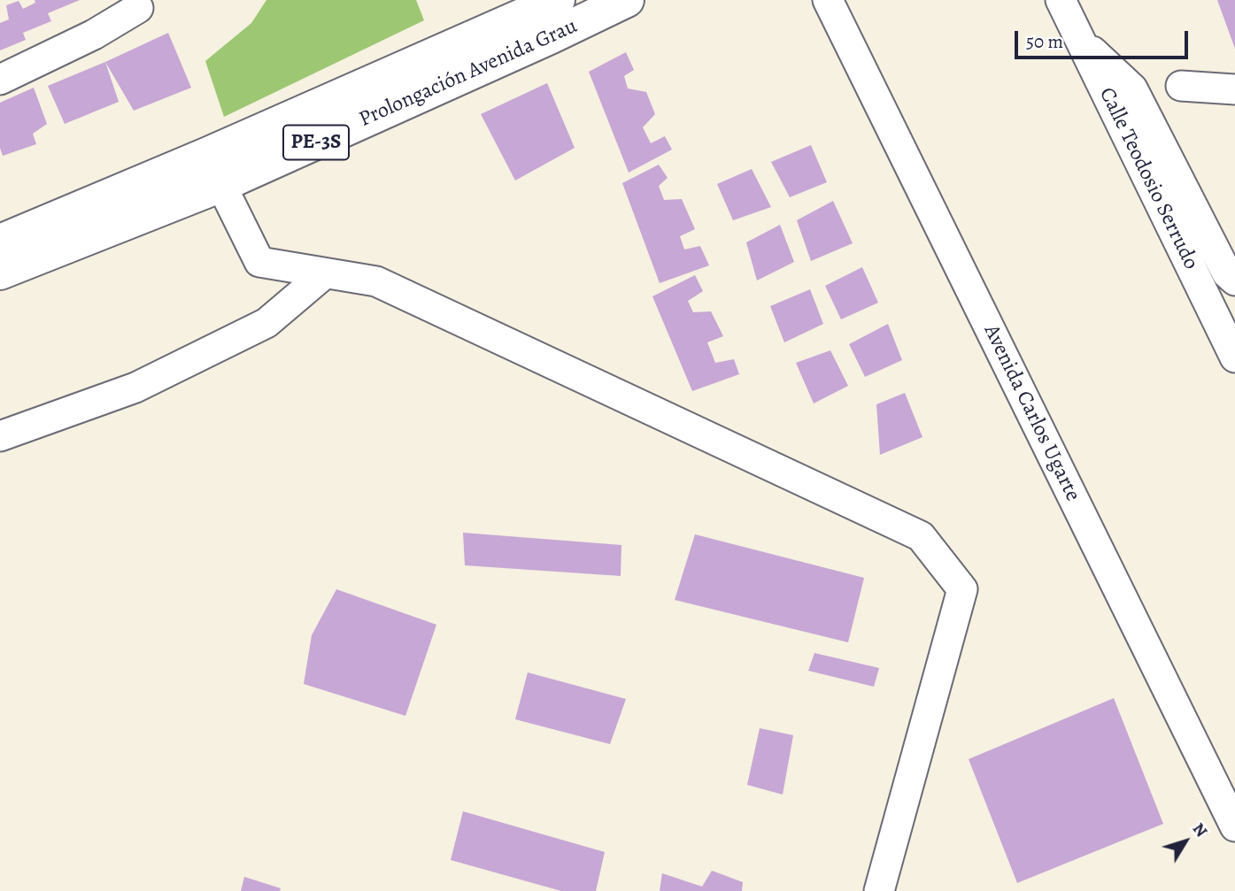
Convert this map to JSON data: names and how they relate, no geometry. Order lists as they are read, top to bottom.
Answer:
{
  "streets": {
    "highway": ["Prolongación Avenida Grau", "PE-3S"],
    "street": ["Calle Teodosio Serrudo", "Avenida Carlos Ugarte"]
  },
  "scale_bar": "50 m",
  "north": "top right"
}
